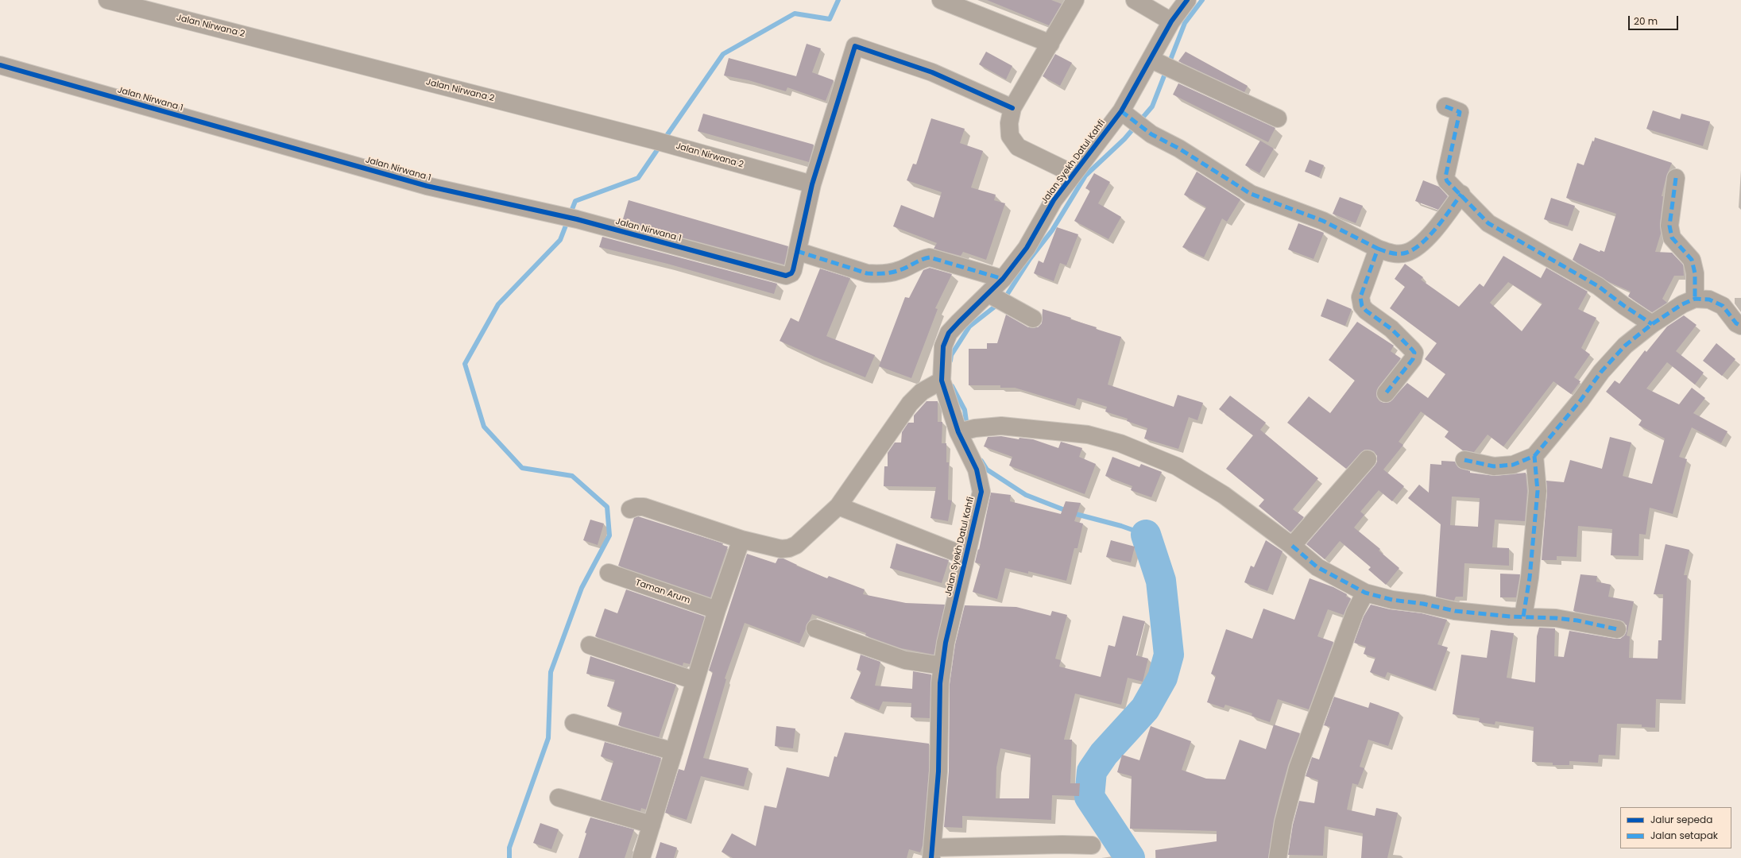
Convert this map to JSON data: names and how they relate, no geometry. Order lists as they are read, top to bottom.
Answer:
{
  "streets": {
    "street": [
      "Jalan Nirwana 2",
      "Jalan Nirwana 1",
      "Jalan Syekh Datul Kahfi",
      "Taman Arum"
    ]
  },
  "legend": ["Jalur sepeda", "Jalan setapak"],
  "scale_bar": "20 m"
}
